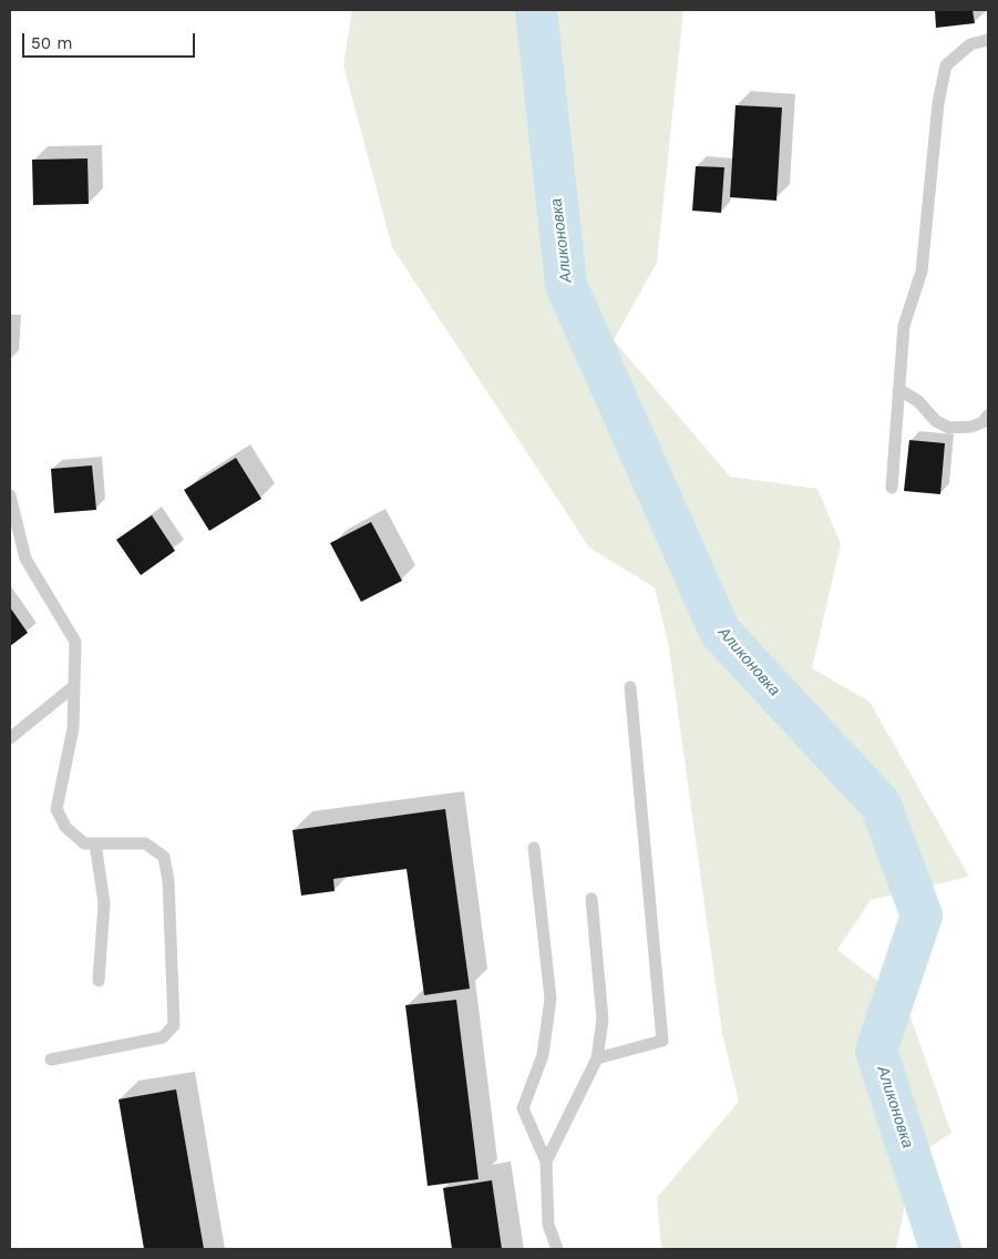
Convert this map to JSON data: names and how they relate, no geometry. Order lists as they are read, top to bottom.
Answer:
{
  "water": ["Аликоновка"],
  "scale_bar": "50 m"
}
